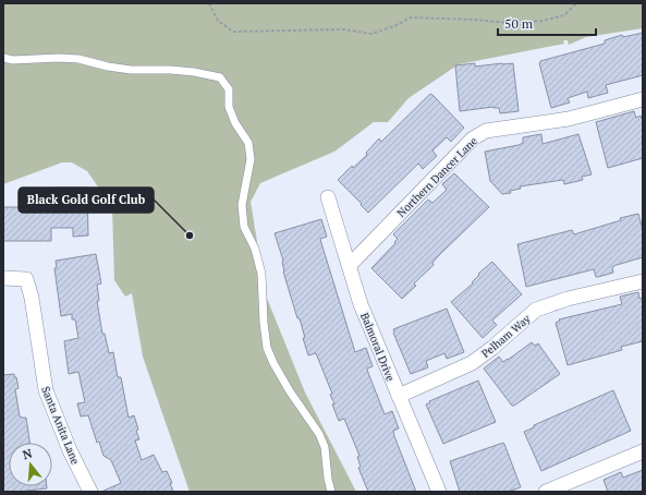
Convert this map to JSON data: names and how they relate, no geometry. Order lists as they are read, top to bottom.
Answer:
{
  "streets": {
    "street": [
      "Northern Dancer Lane",
      "Pelham Way",
      "Balmoral Drive",
      "Santa Anita Lane"
    ]
  },
  "crossings": [
    ["Northern Dancer Lane", "Balmoral Drive"],
    ["Pelham Way", "Balmoral Drive"]
  ],
  "places": ["Black Gold Golf Club"],
  "scale_bar": "50 m",
  "north": "top"
}
